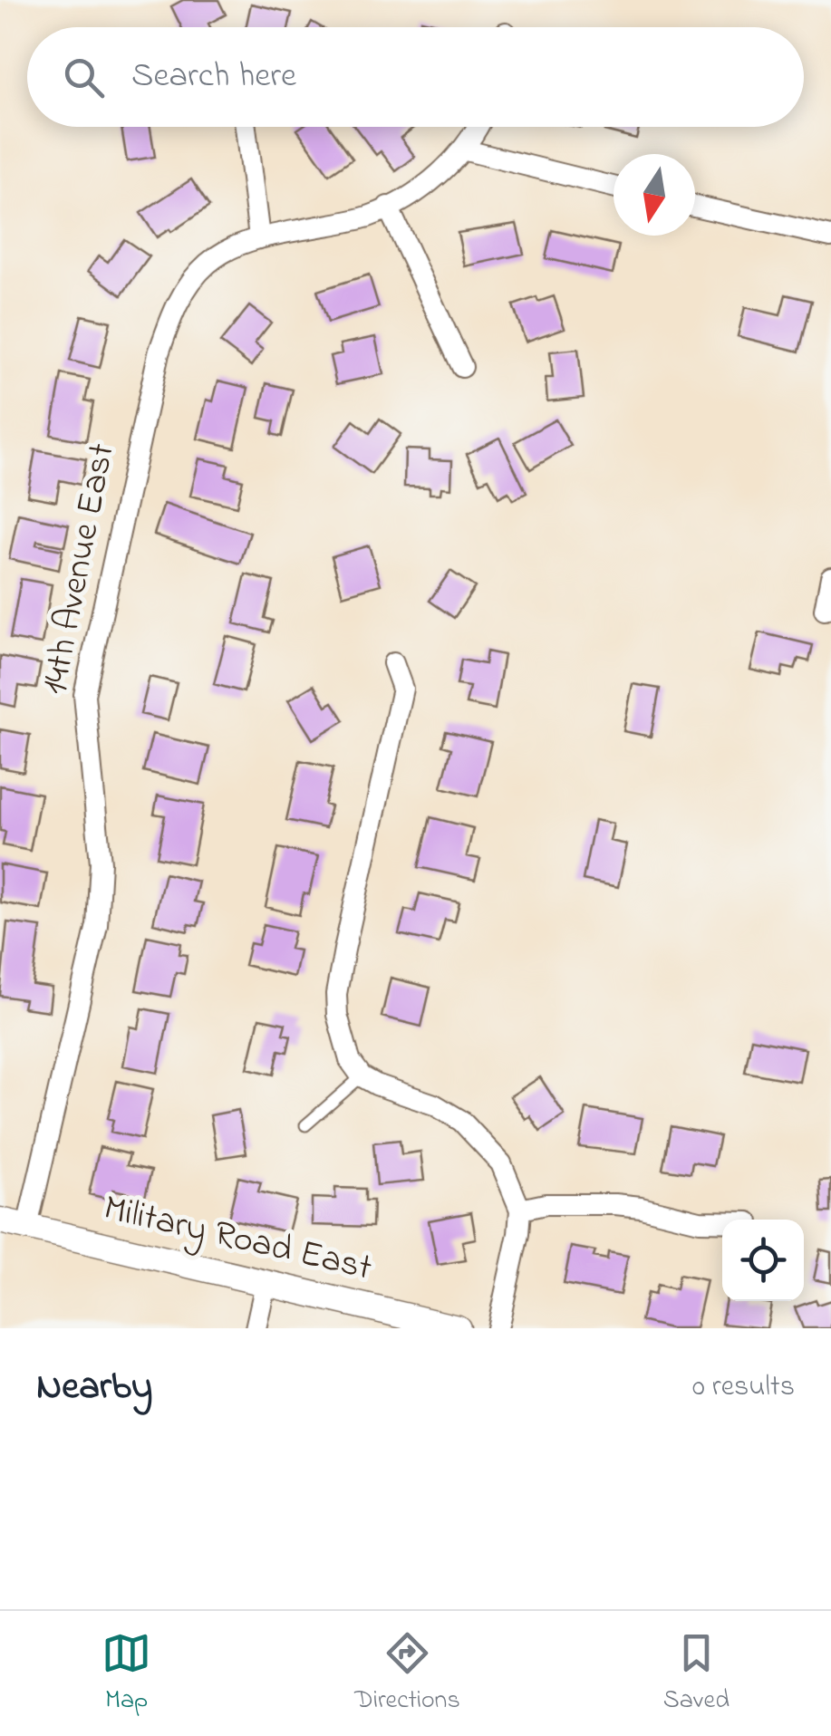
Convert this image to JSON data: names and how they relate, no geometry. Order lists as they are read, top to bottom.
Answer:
{
  "streets": {
    "street": ["14th Avenue East", "Military Road East"]
  },
  "crossings": [
    ["14th Avenue East", "Military Road East"]
  ],
  "north": "bottom",
  "page": {
    "search": "Search here",
    "heading": ["Nearby", "0 results"],
    "nav": ["Map", "Directions", "Saved"]
  }
}
